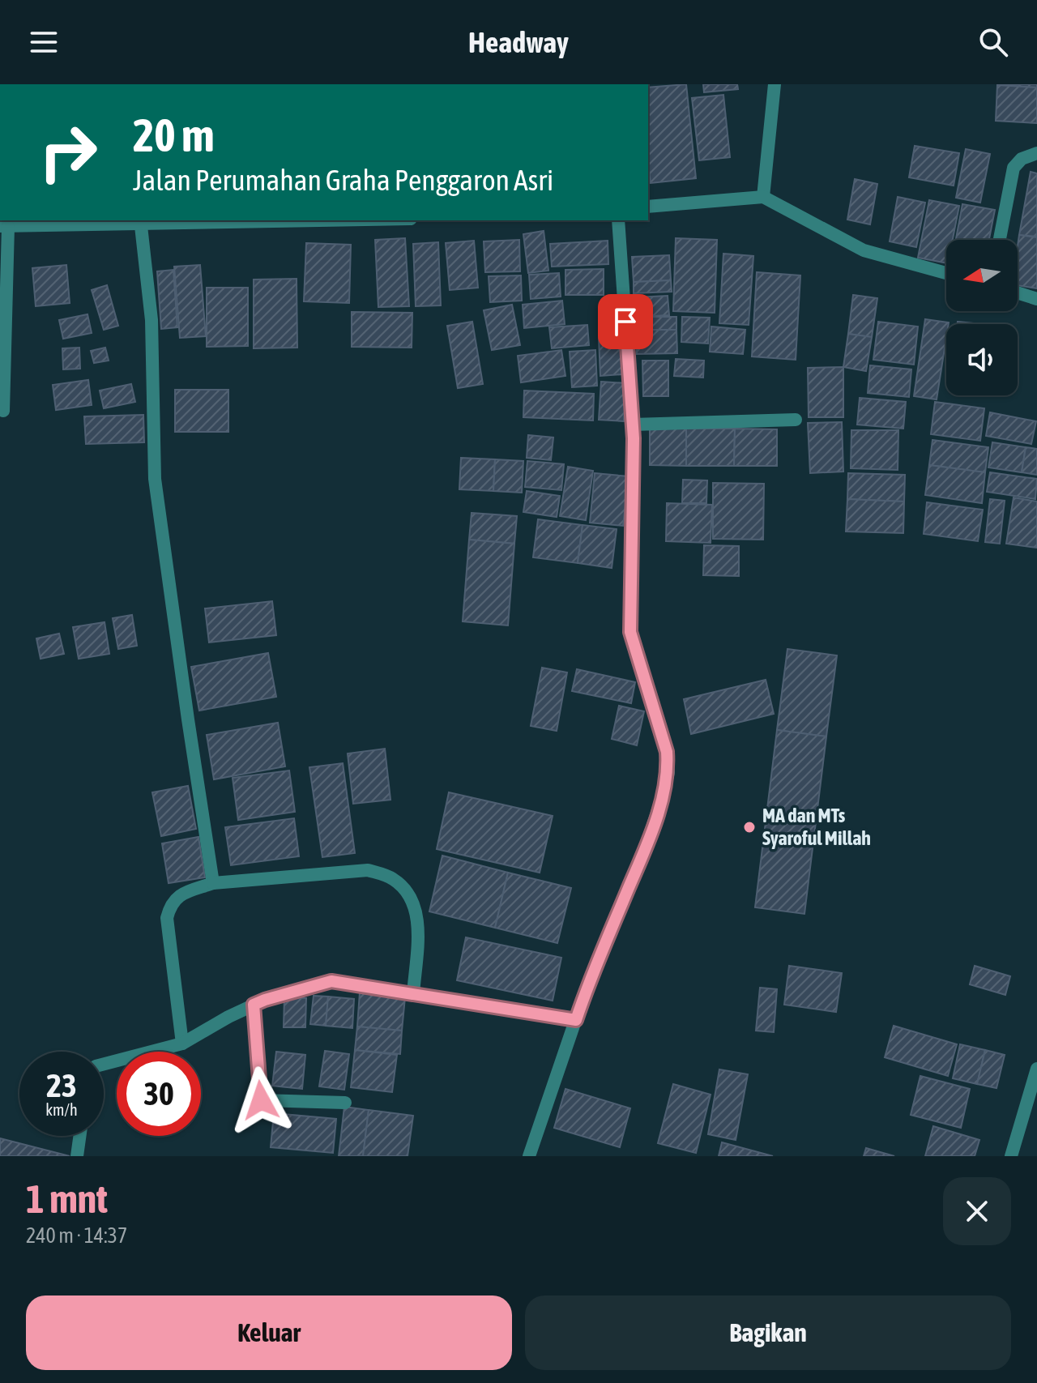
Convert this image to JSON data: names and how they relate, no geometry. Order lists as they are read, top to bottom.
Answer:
{
  "places": ["MA dan MTs Syaroful Millah"],
  "north": "left",
  "page": {
    "header": "Headway",
    "turn": ["20 m", "Jalan Perumahan Graha Penggaron Asri"],
    "speed": "23 km/h",
    "limit": "30",
    "heading": ["1 mnt", "240 m · 14:37"],
    "buttons": ["Keluar", "Bagikan"]
  }
}
